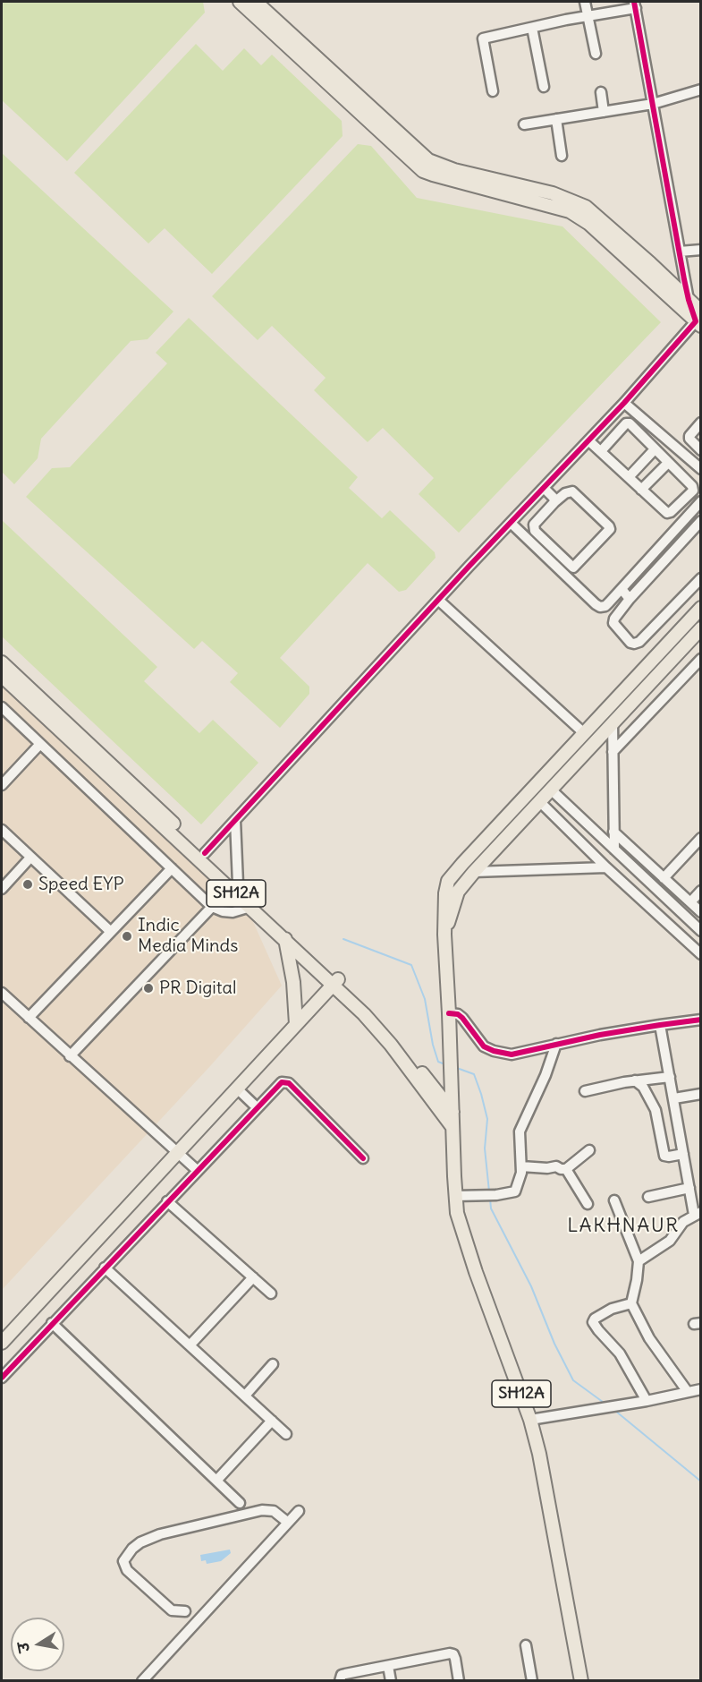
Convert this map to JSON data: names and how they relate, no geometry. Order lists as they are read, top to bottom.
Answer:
{
  "streets": {
    "main road": ["SH12A"]
  },
  "districts": ["LAKHNAUR"],
  "places": ["Speed EYP", "Indic Media Minds", "PR Digital"],
  "north": "left"
}
